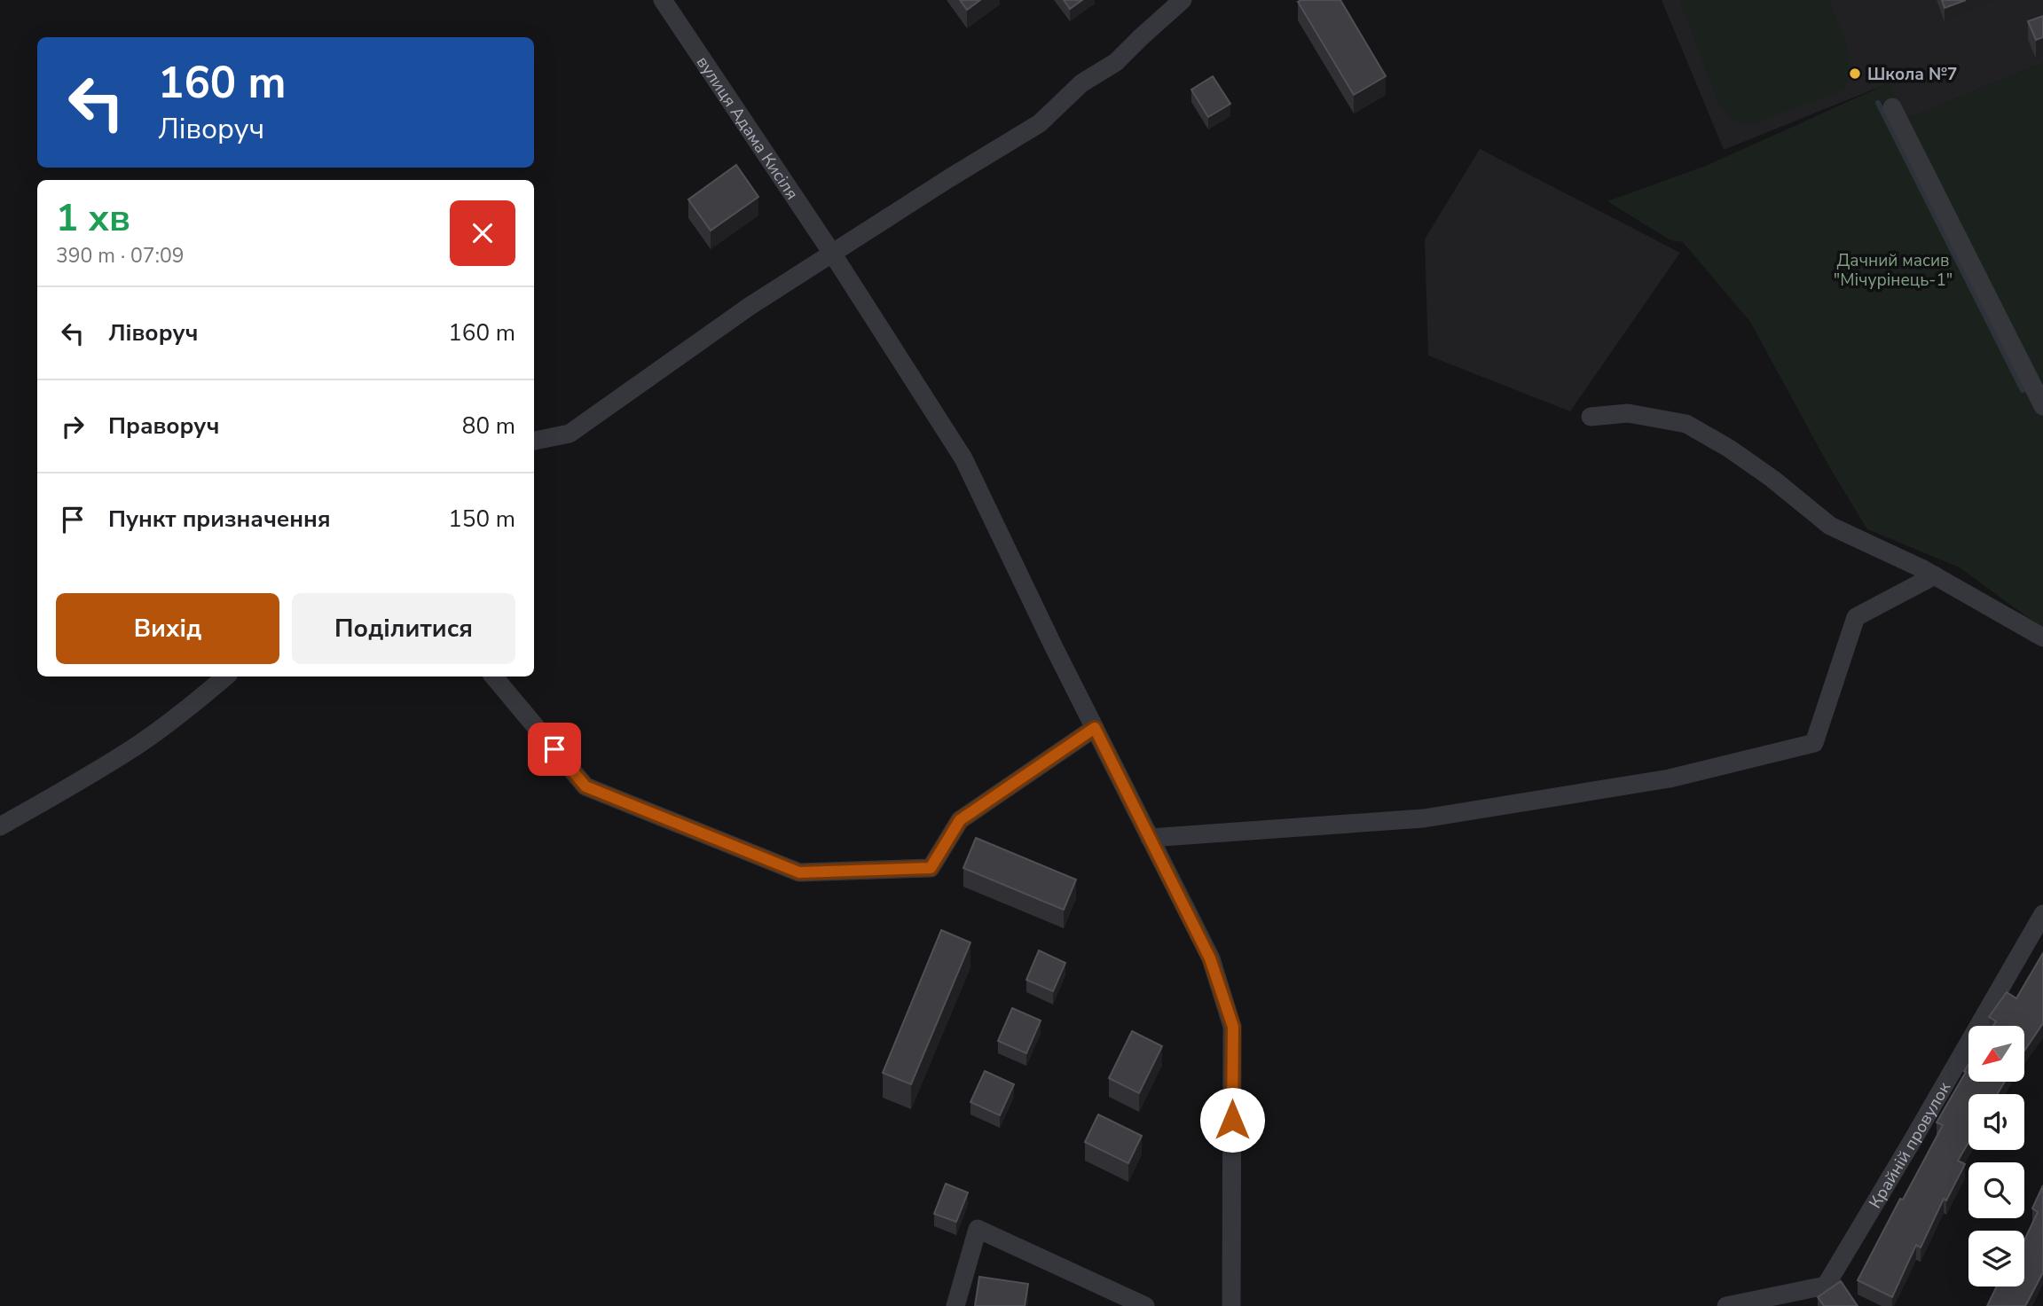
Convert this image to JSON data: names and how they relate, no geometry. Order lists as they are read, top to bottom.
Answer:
{
  "streets": {
    "street": ["вулиця Адама Кисіля", "Крайній провулок"]
  },
  "parks": ["Дачний масив \"Мічурінець-1\""],
  "places": ["Школа №7"],
  "north": "bottom left",
  "page": {
    "turn": ["160 m", "Ліворуч"],
    "heading": ["1 хв", "390 m · 07:09"],
    "list": [
      {
        "name": "Ліворуч",
        "value": "160 m"
      },
      {
        "name": "Праворуч",
        "value": "80 m"
      },
      {
        "name": "Пункт призначення",
        "value": "150 m"
      }
    ],
    "buttons": ["Вихід", "Поділитися"]
  }
}
